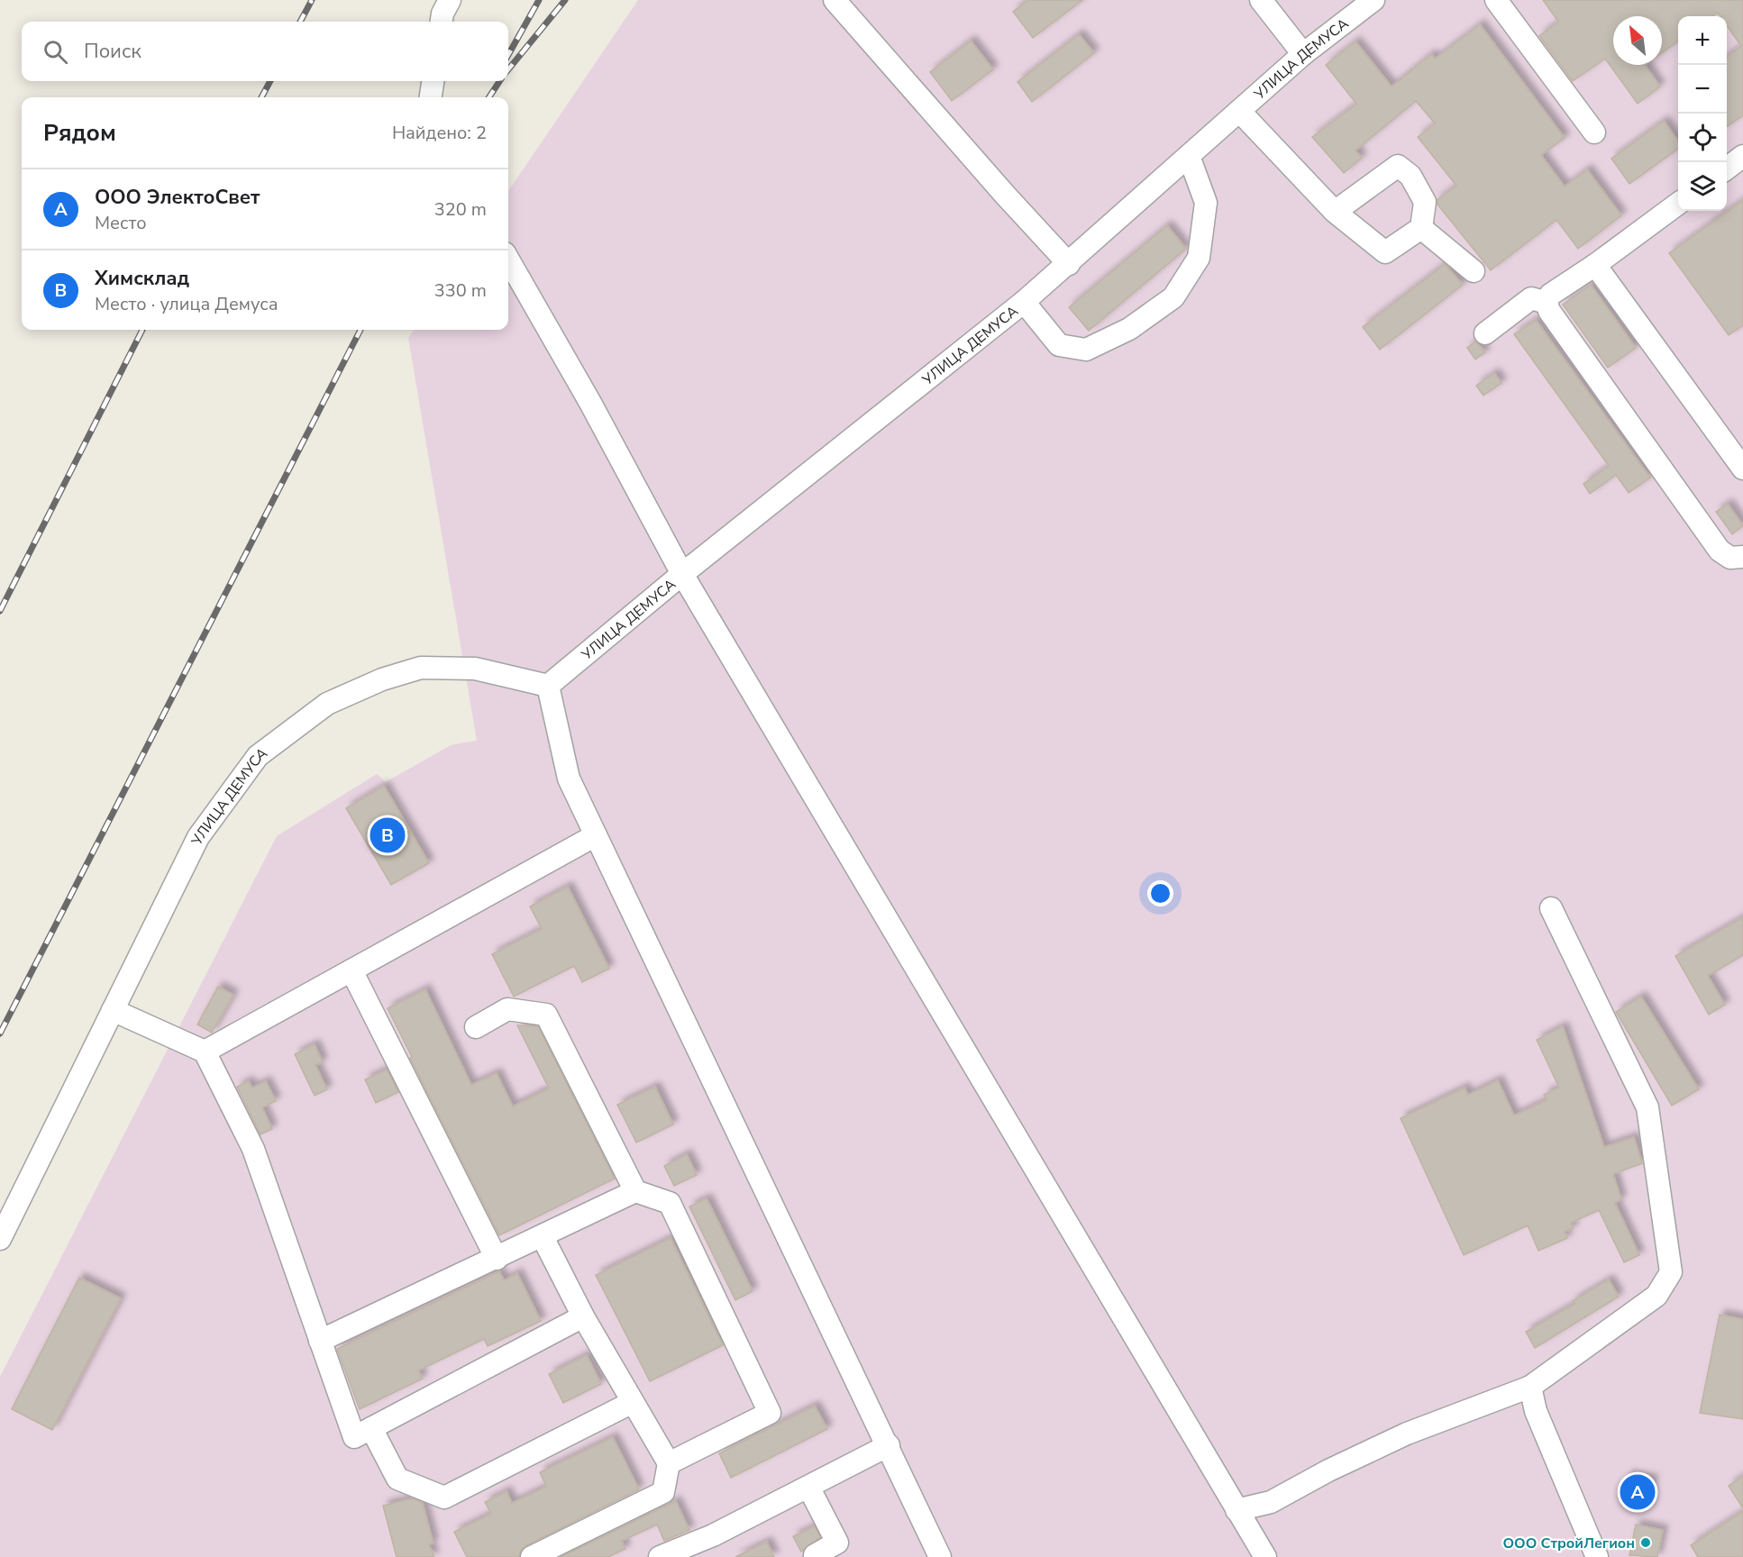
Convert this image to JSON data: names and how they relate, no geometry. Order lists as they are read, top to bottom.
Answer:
{
  "streets": {
    "street": ["УЛИЦА ДЕМУСА"]
  },
  "places": ["ООО СтройЛегион"],
  "north": "top left",
  "page": {
    "map_buttons": ["+", "−"],
    "search": "Поиск",
    "heading": ["Рядом", "Найдено: 2"],
    "list": [
      {
        "mark": "A",
        "name": "ООО ЭлектоСвет",
        "note": "Место",
        "value": "320 m"
      },
      {
        "mark": "B",
        "name": "Химсклад",
        "note": "Место · улица Демуса",
        "value": "330 m"
      }
    ],
    "pins": ["B", "A"]
  }
}
